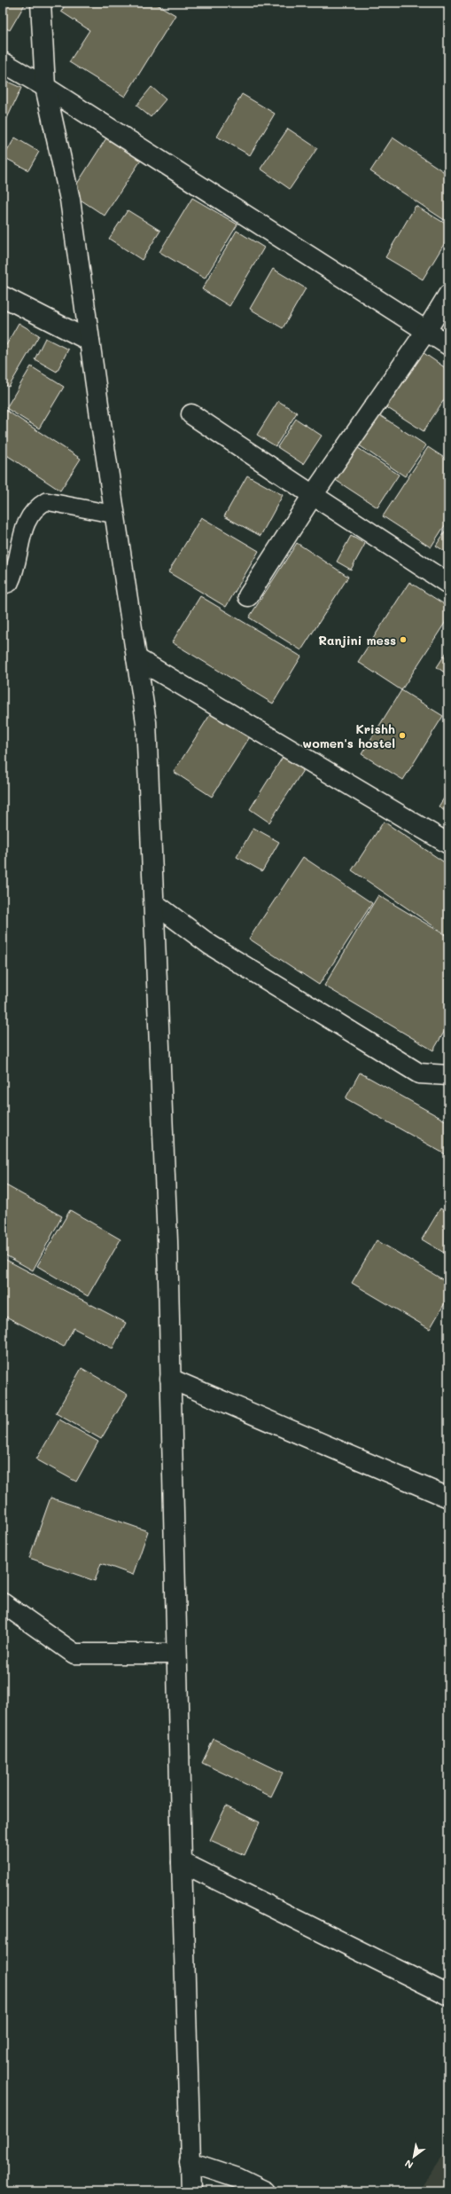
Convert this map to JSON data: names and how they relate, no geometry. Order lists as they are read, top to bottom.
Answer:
{
  "places": ["Ranjini mess", "Krishh women's hostel"],
  "north": "bottom left"
}
